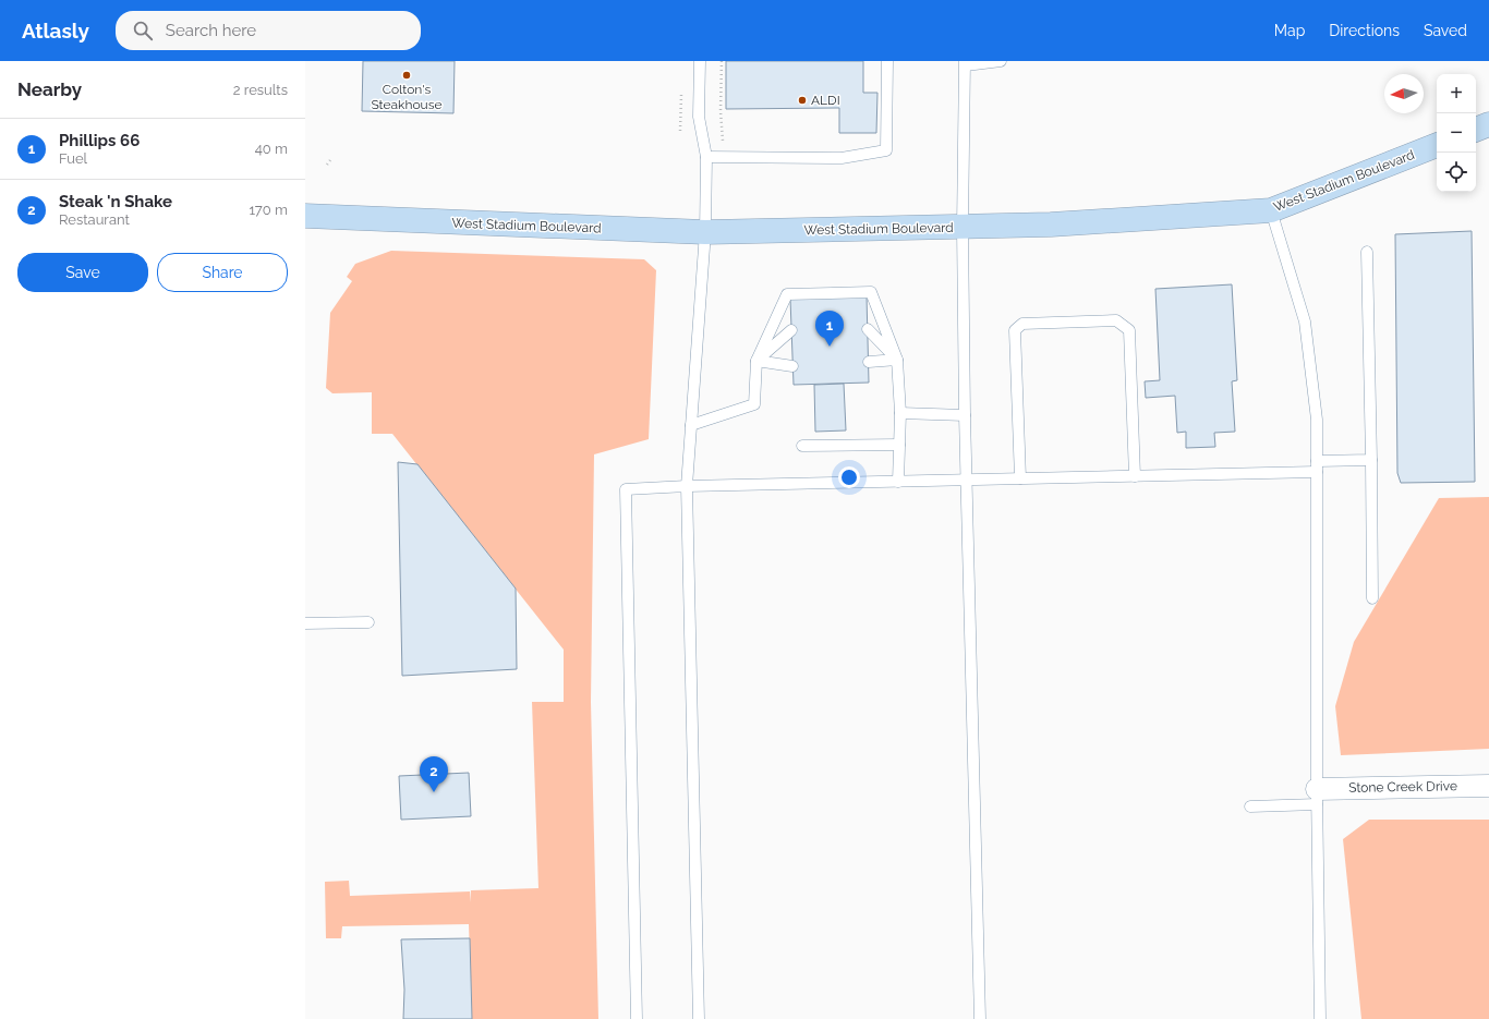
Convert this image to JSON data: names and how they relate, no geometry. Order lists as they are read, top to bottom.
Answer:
{
  "streets": {
    "main road": ["West Stadium Boulevard"],
    "street": ["Stone Creek Drive"]
  },
  "places": ["Colton's Steakhouse", "ALDI"],
  "north": "left",
  "page": {
    "header": "Atlasly",
    "search": "Search here",
    "nav": ["Map", "Directions", "Saved"],
    "heading": ["Nearby", "2 results"],
    "map_buttons": ["+", "−"],
    "list": [
      {
        "mark": "1",
        "name": "Phillips 66",
        "note": "Fuel",
        "value": "40 m"
      },
      {
        "mark": "2",
        "name": "Steak 'n Shake",
        "note": "Restaurant",
        "value": "170 m"
      }
    ],
    "buttons": ["Save", "Share"],
    "pins": ["1", "2"]
  }
}
